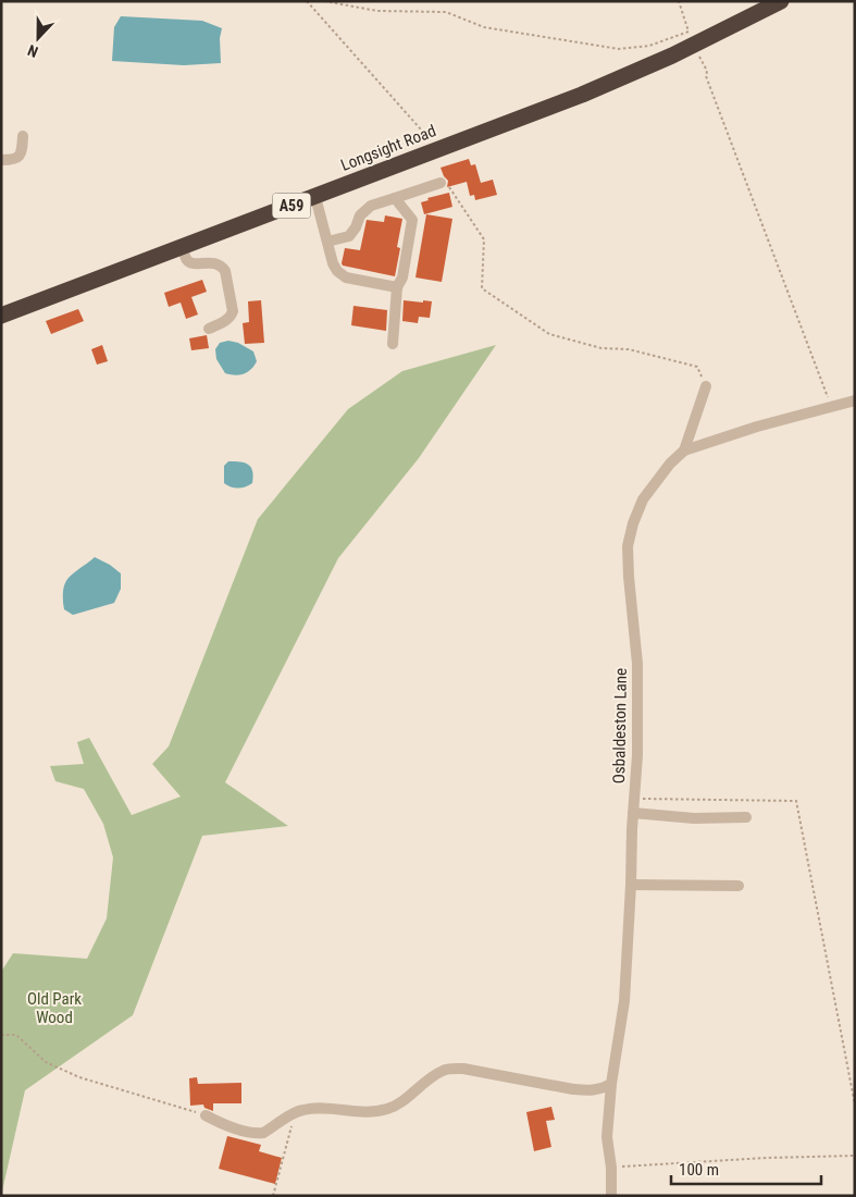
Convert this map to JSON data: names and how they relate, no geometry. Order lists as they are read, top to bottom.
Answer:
{
  "streets": {
    "highway": ["Longsight Road", "A59"],
    "street": ["Osbaldeston Lane"]
  },
  "parks": ["Old Park Wood"],
  "scale_bar": "100 m",
  "north": "bottom"
}
